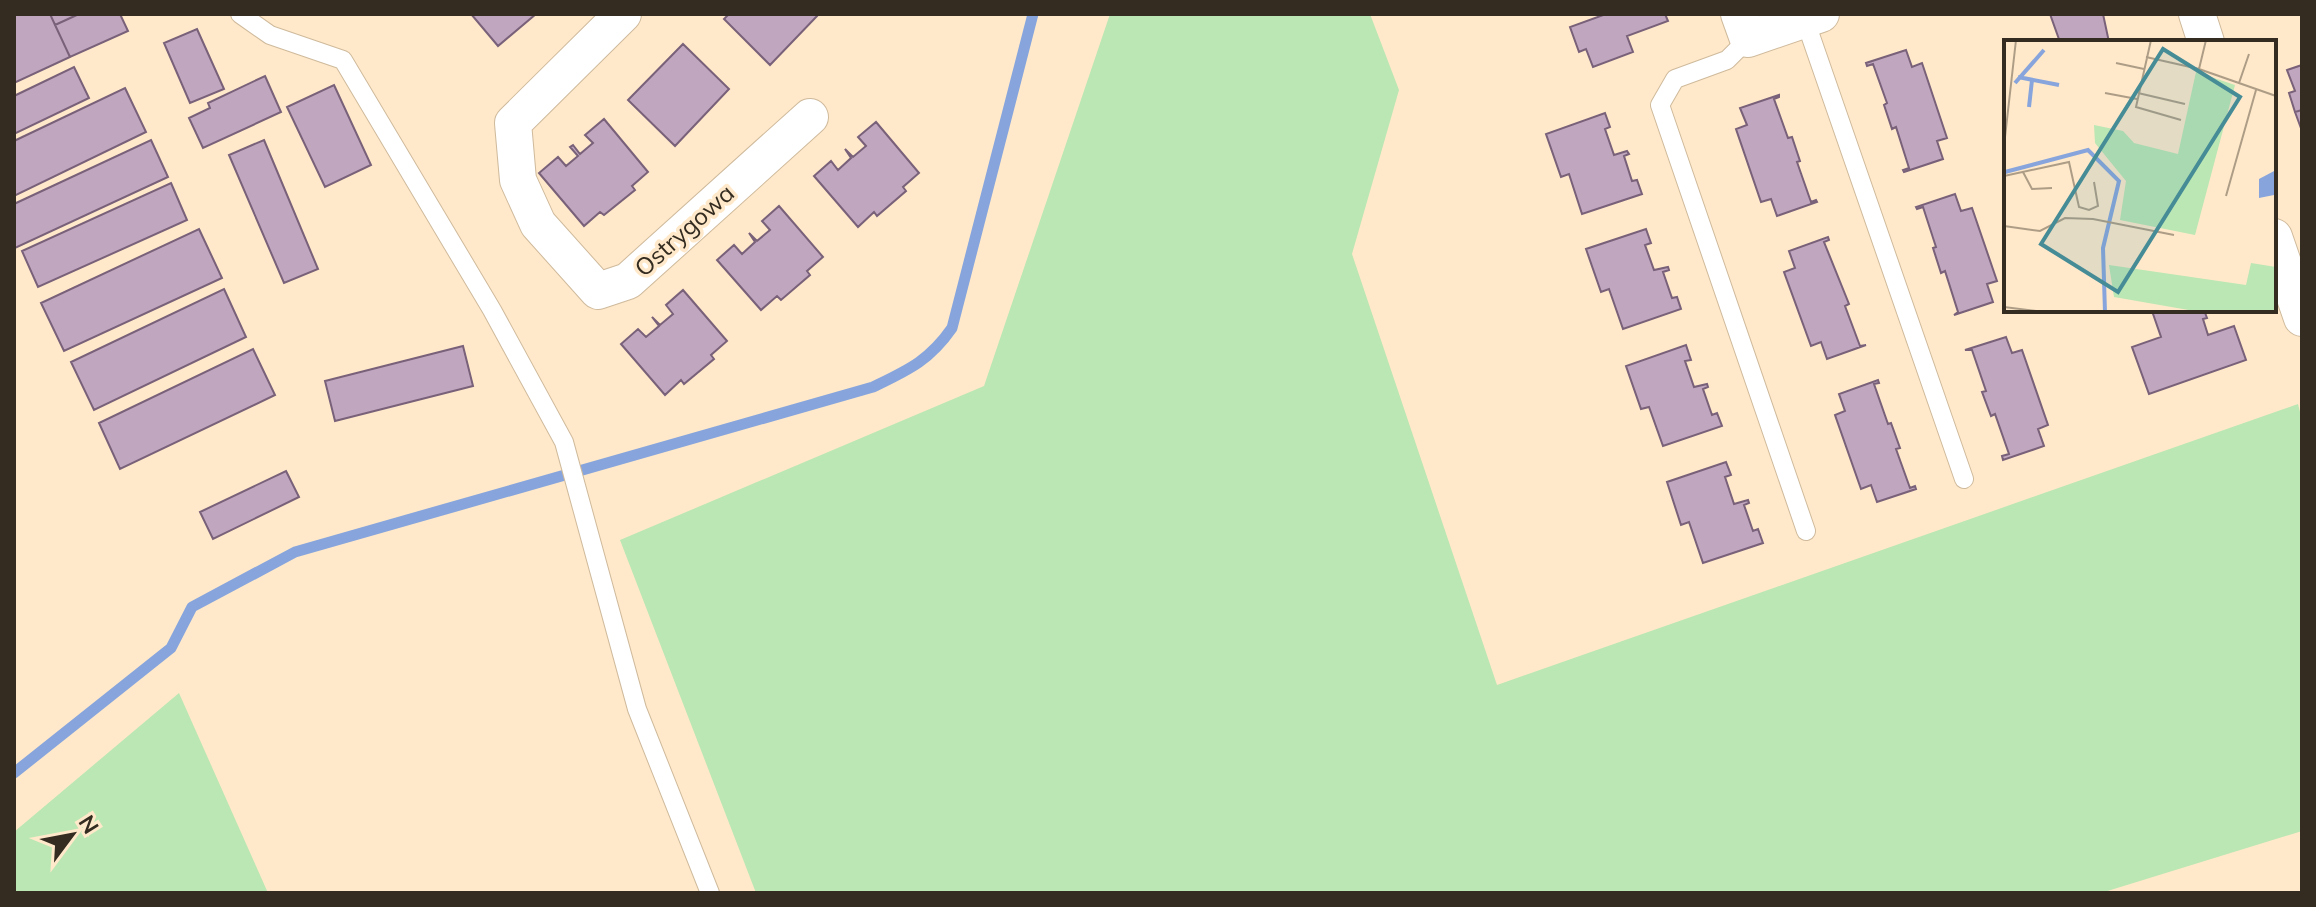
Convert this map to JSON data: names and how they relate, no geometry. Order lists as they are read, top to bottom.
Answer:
{
  "streets": {
    "street": ["Ostrygowa"]
  },
  "north": "top right"
}
